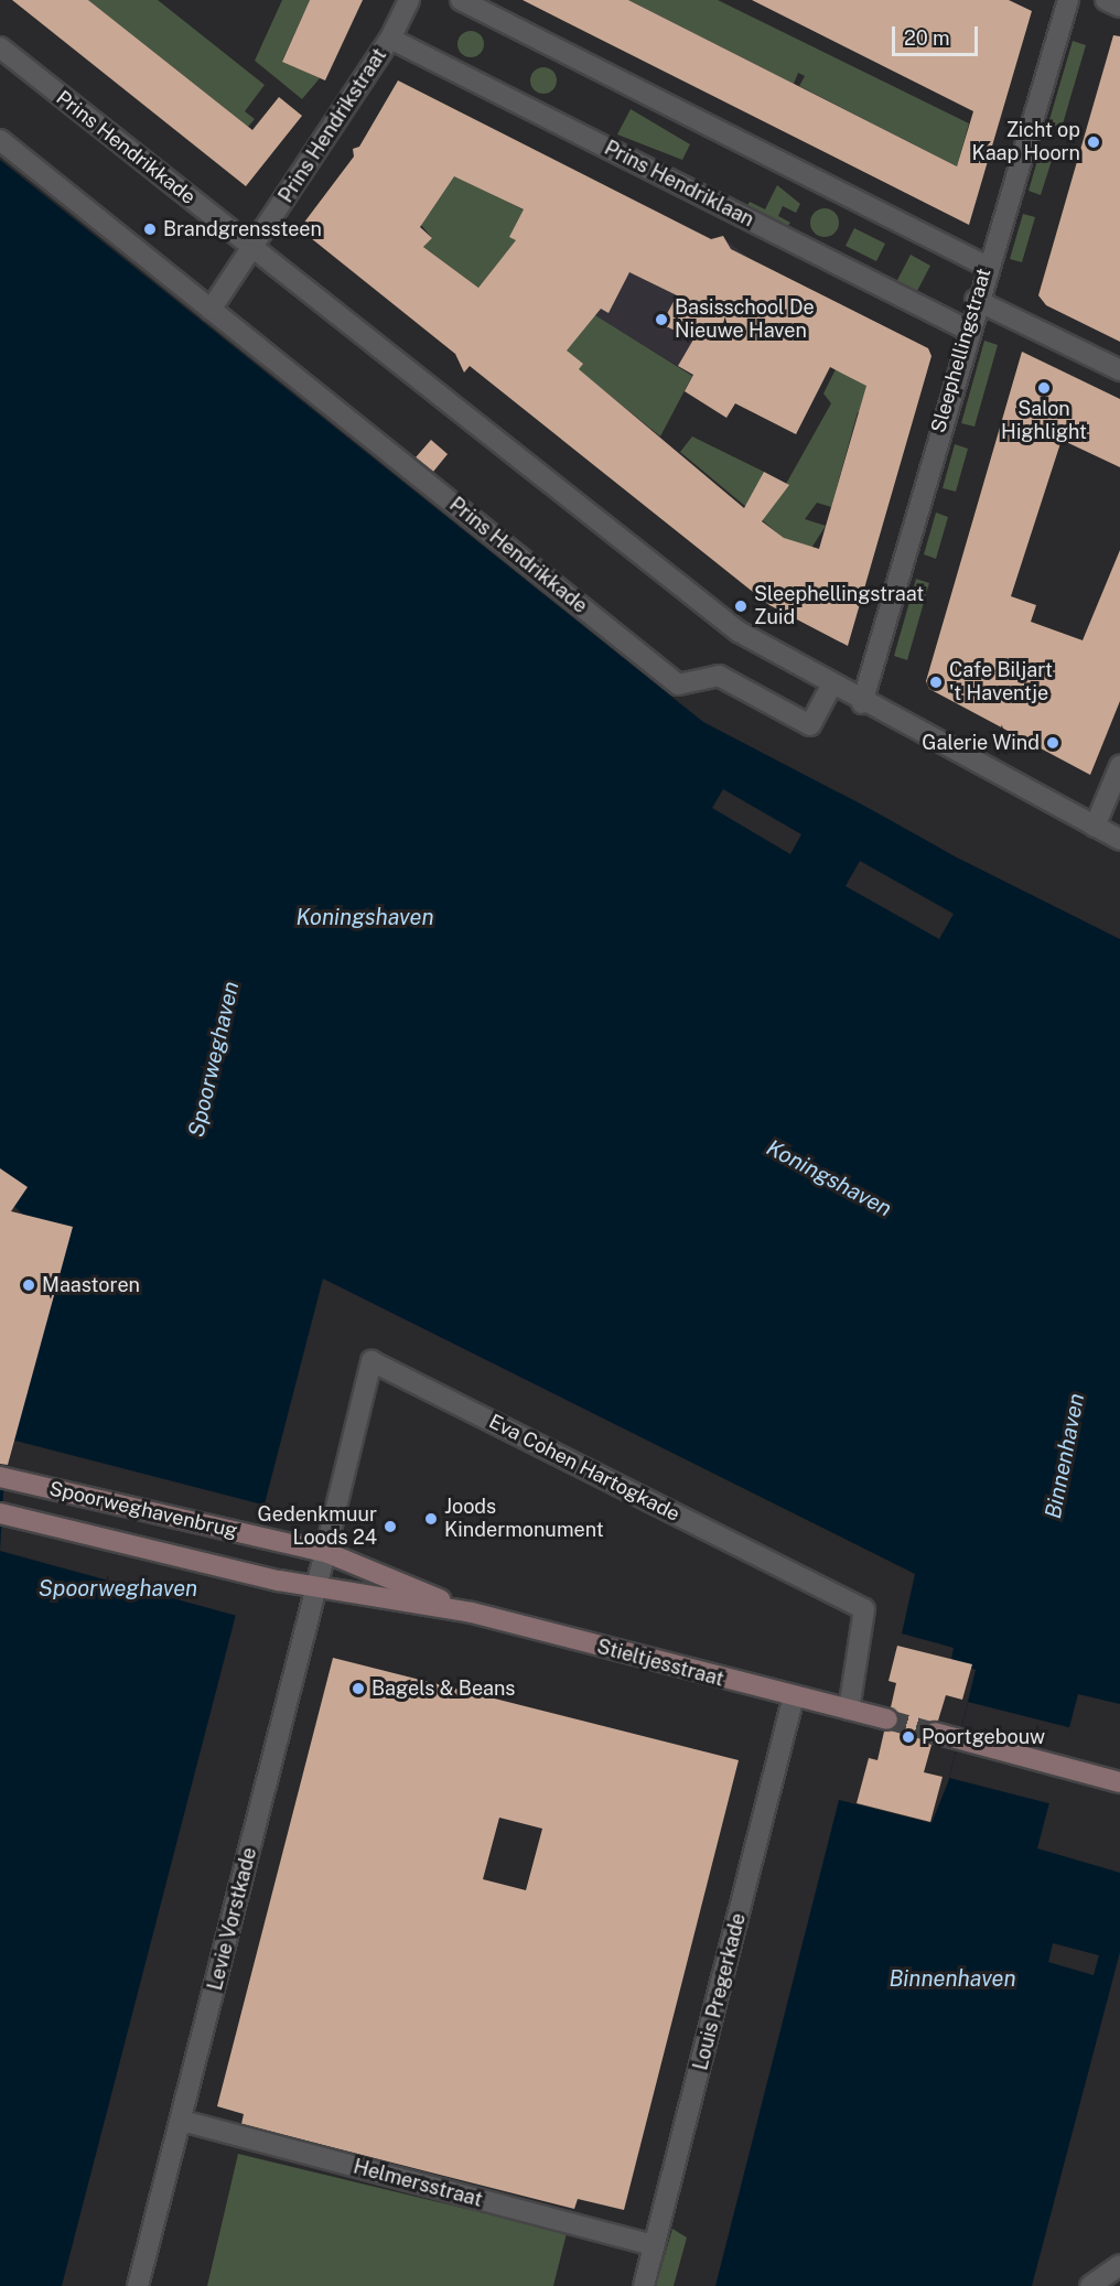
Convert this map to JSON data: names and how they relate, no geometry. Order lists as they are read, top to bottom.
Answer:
{
  "streets": {
    "street": [
      "Prins Hendrikstraat",
      "Prins Hendrikkade",
      "Prins Hendriklaan",
      "Sleephellingstraat",
      "Eva Cohen Hartogkade",
      "Spoorweghavenbrug",
      "Stieltjesstraat",
      "Levie Vorstkade",
      "Louis Pregerkade",
      "Helmersstraat"
    ]
  },
  "crossings": [
    ["Prins Hendrikstraat", "Prins Hendrikkade"],
    ["Prins Hendrikstraat", "Prins Hendriklaan"],
    ["Prins Hendrikkade", "Sleephellingstraat"],
    ["Prins Hendriklaan", "Sleephellingstraat"],
    ["Eva Cohen Hartogkade", "Spoorweghavenbrug"],
    ["Eva Cohen Hartogkade", "Stieltjesstraat"],
    ["Eva Cohen Hartogkade", "Levie Vorstkade"],
    ["Spoorweghavenbrug", "Stieltjesstraat"],
    ["Spoorweghavenbrug", "Levie Vorstkade"],
    ["Stieltjesstraat", "Levie Vorstkade"],
    ["Stieltjesstraat", "Louis Pregerkade"],
    ["Levie Vorstkade", "Helmersstraat"],
    ["Louis Pregerkade", "Helmersstraat"]
  ],
  "water": ["Koningshaven", "Spoorweghaven", "Binnenhaven"],
  "places": [
    "Zicht op Kaap Hoorn",
    "Brandgrenssteen",
    "Basisschool De Nieuwe Haven",
    "Salon Highlight",
    "Sleephellingstraat Zuid",
    "Cafe Biljart 't Haventje",
    "Galerie Wind",
    "Maastoren",
    "Joods Kindermonument",
    "Gedenkmuur Loods 24",
    "Bagels & Beans",
    "Poortgebouw"
  ],
  "scale_bar": "20 m"
}
